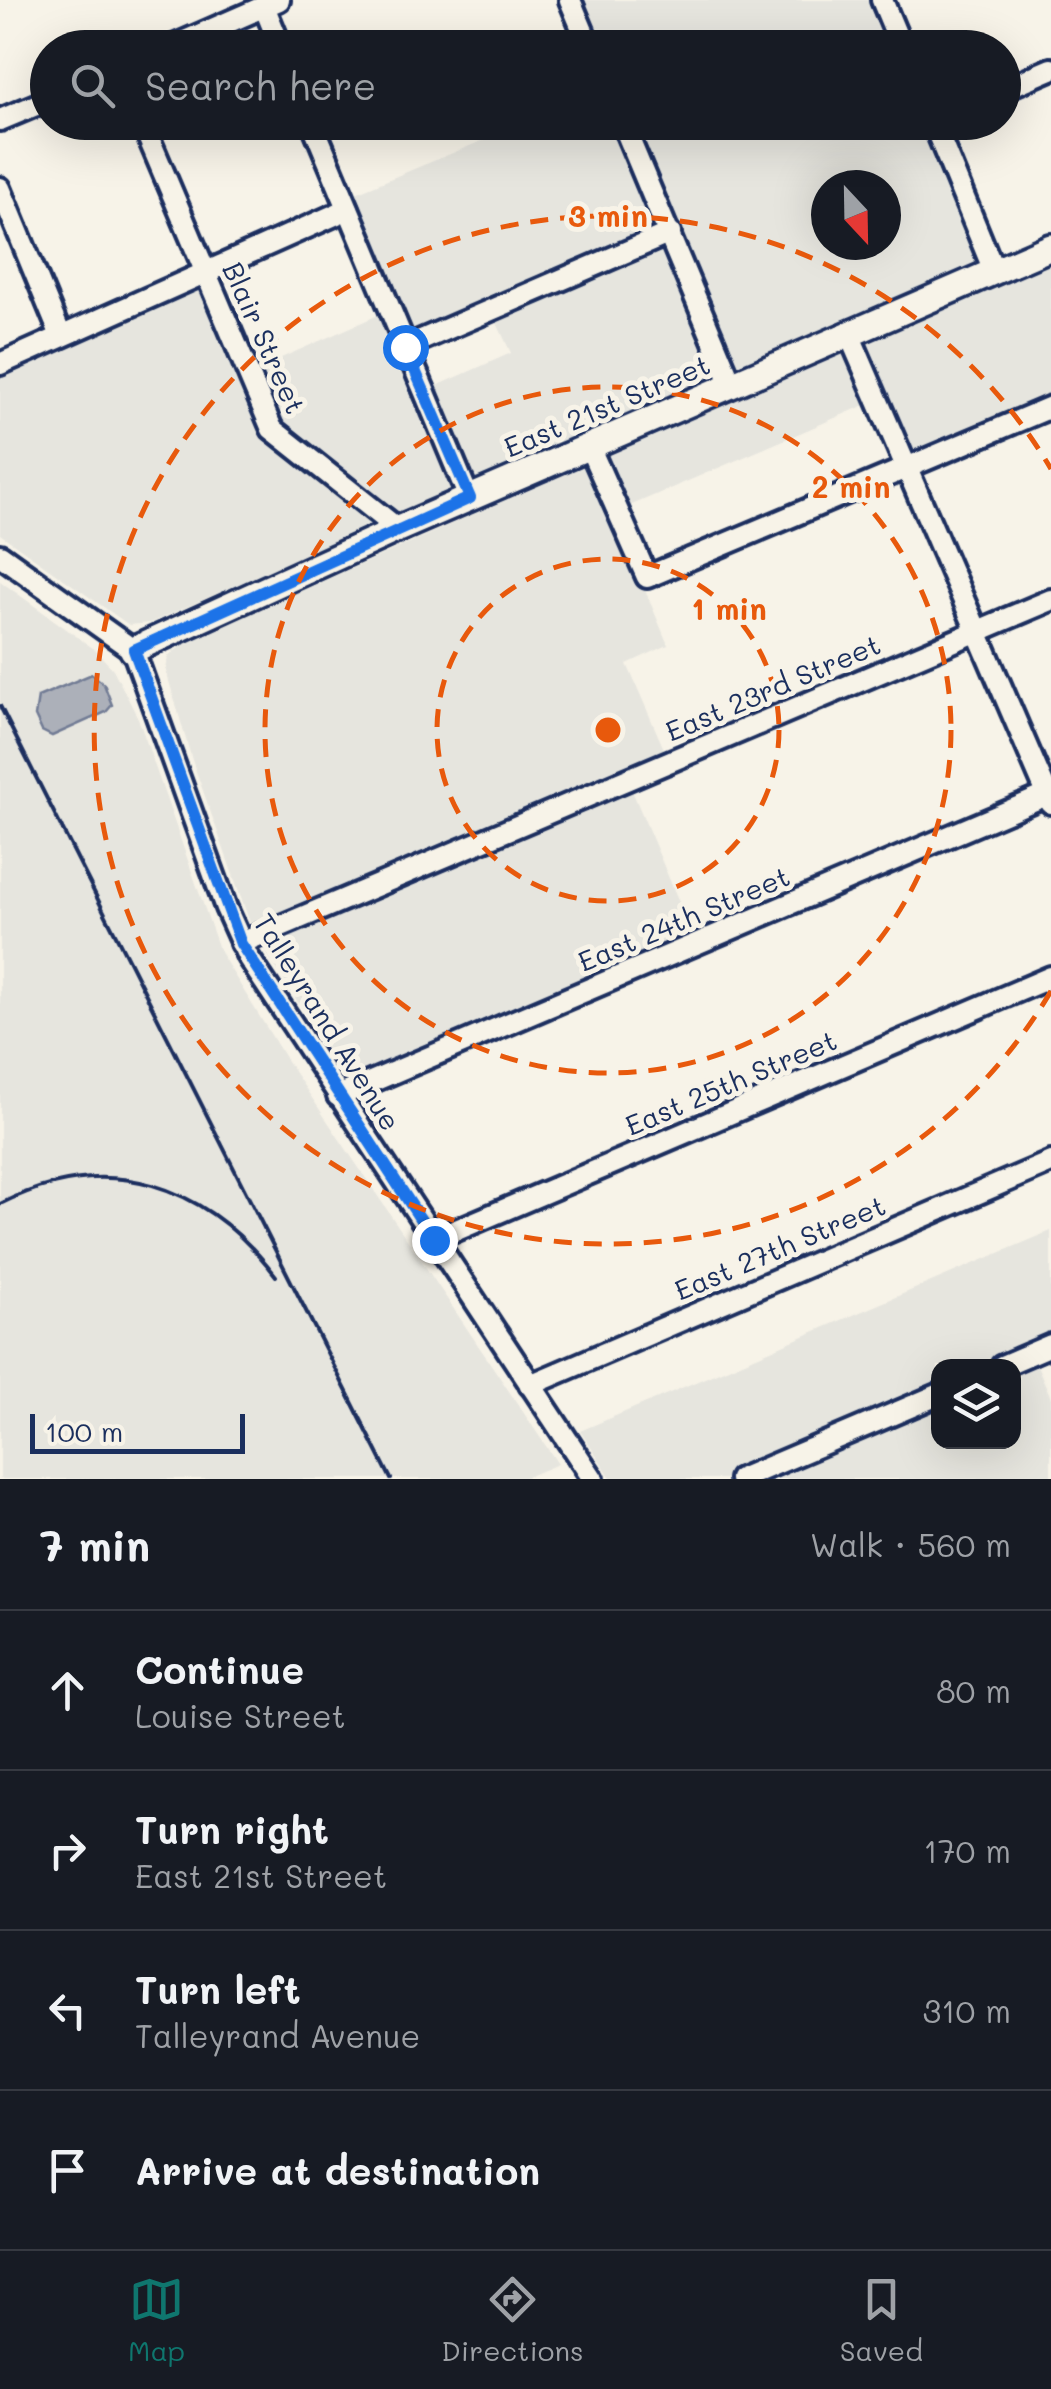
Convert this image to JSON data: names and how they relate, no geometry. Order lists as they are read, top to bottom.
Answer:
{
  "streets": {
    "main road": ["East 21st Street"],
    "street": [
      "Blair Street",
      "East 23rd Street",
      "East 24th Street",
      "Talleyrand Avenue",
      "East 25th Street",
      "East 27th Street"
    ]
  },
  "crossings": [
    ["Blair Street", "East 21st Street"],
    ["East 21st Street", "Talleyrand Avenue"],
    ["East 23rd Street", "Talleyrand Avenue"],
    ["East 24th Street", "Talleyrand Avenue"],
    ["Talleyrand Avenue", "East 25th Street"],
    ["Talleyrand Avenue", "East 27th Street"]
  ],
  "scale_bar": "100 m",
  "north": "bottom",
  "page": {
    "search": "Search here",
    "scale": "100 m",
    "heading": ["7 min", "Walk · 560 m"],
    "list": [
      ["Continue", "Louise Street", "80 m"],
      ["Turn right", "East 21st Street", "170 m"],
      ["Turn left", "Talleyrand Avenue", "310 m"],
      "Arrive at destination"
    ],
    "nav": ["Map", "Directions", "Saved"]
  },
  "rings": ["3 min", "2 min", "1 min"]
}
